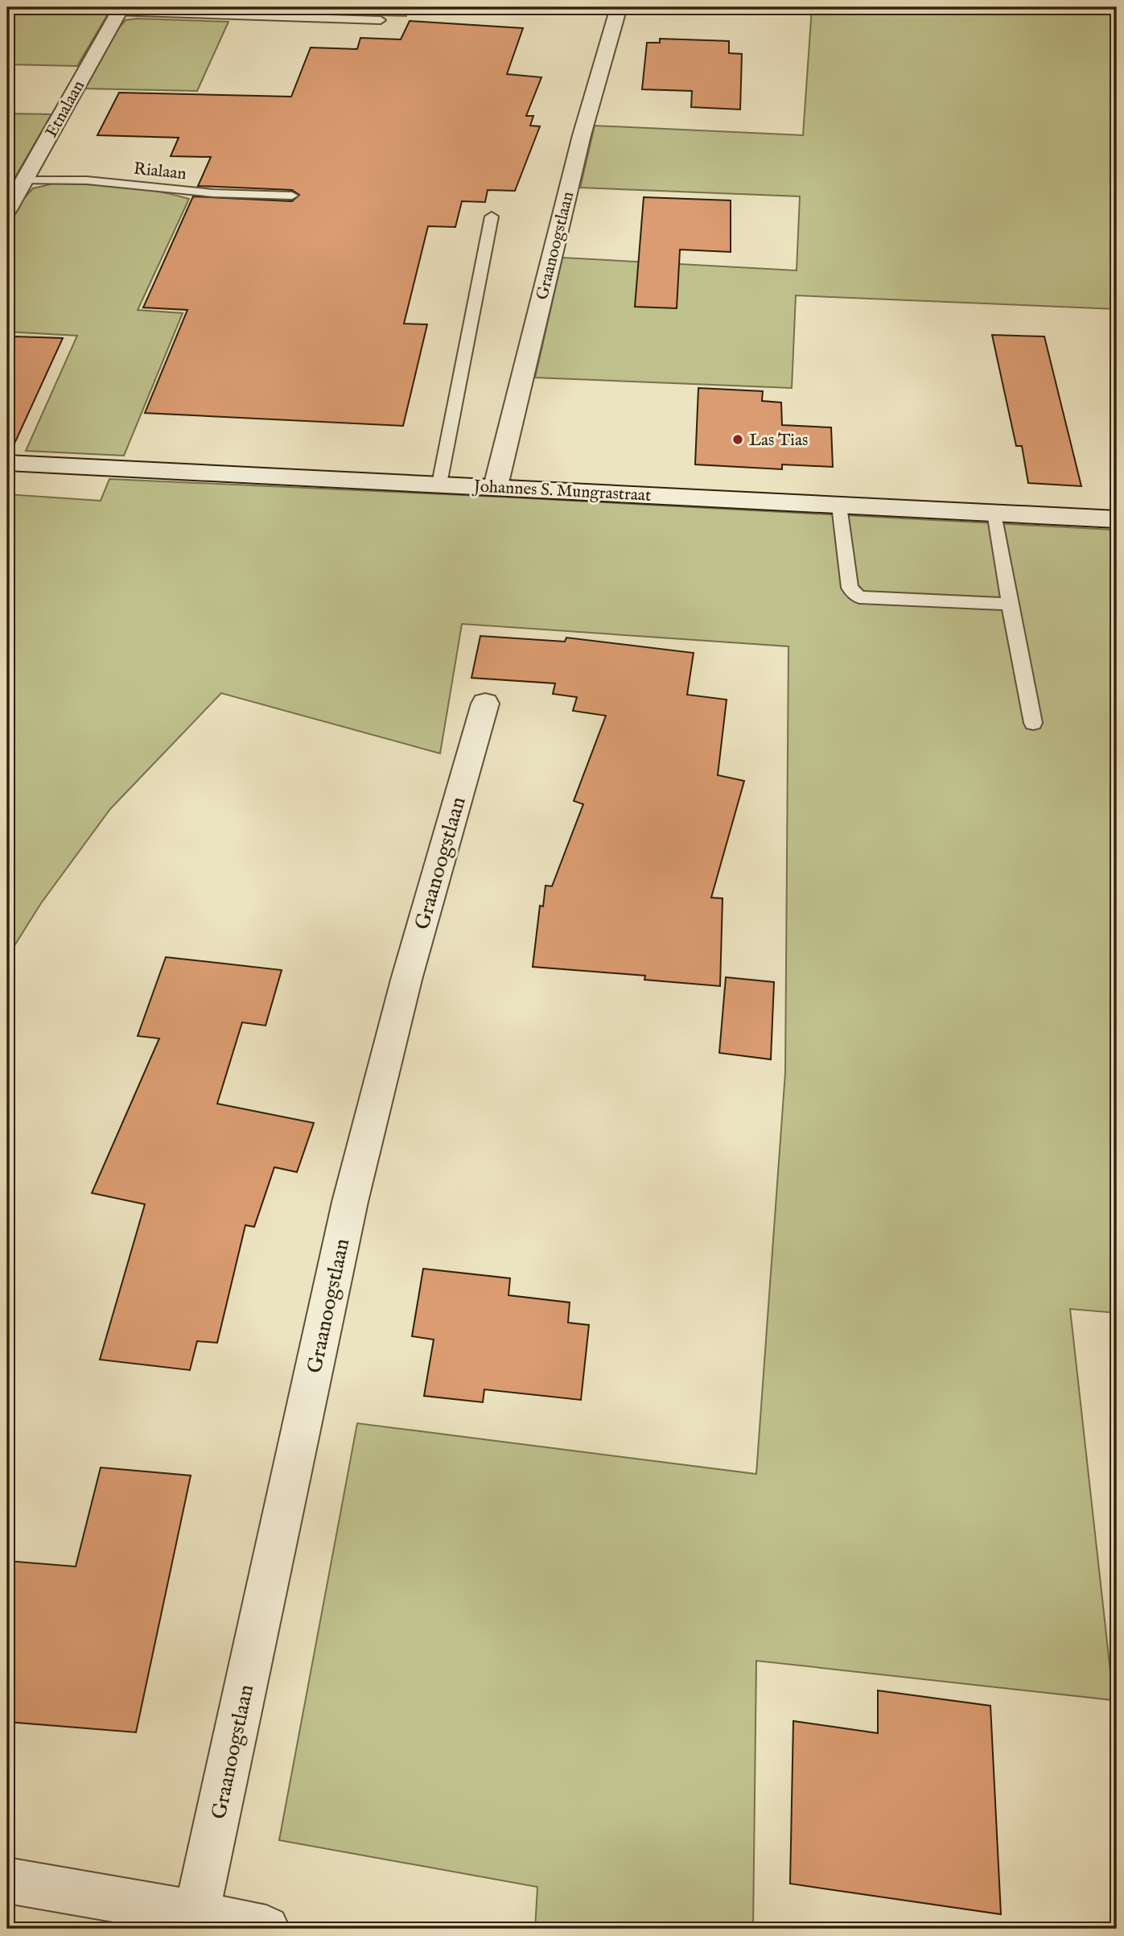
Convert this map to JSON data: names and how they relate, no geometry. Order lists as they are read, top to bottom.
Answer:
{
  "streets": {
    "street": ["Etnalaan", "Graanoogstlaan", "Johannes S. Mungrastraat"],
    "lane": ["Rialaan"]
  },
  "crossings": [
    ["Etnalaan", "Rialaan"],
    ["Graanoogstlaan", "Johannes S. Mungrastraat"]
  ],
  "places": ["Las Tias"]
}
